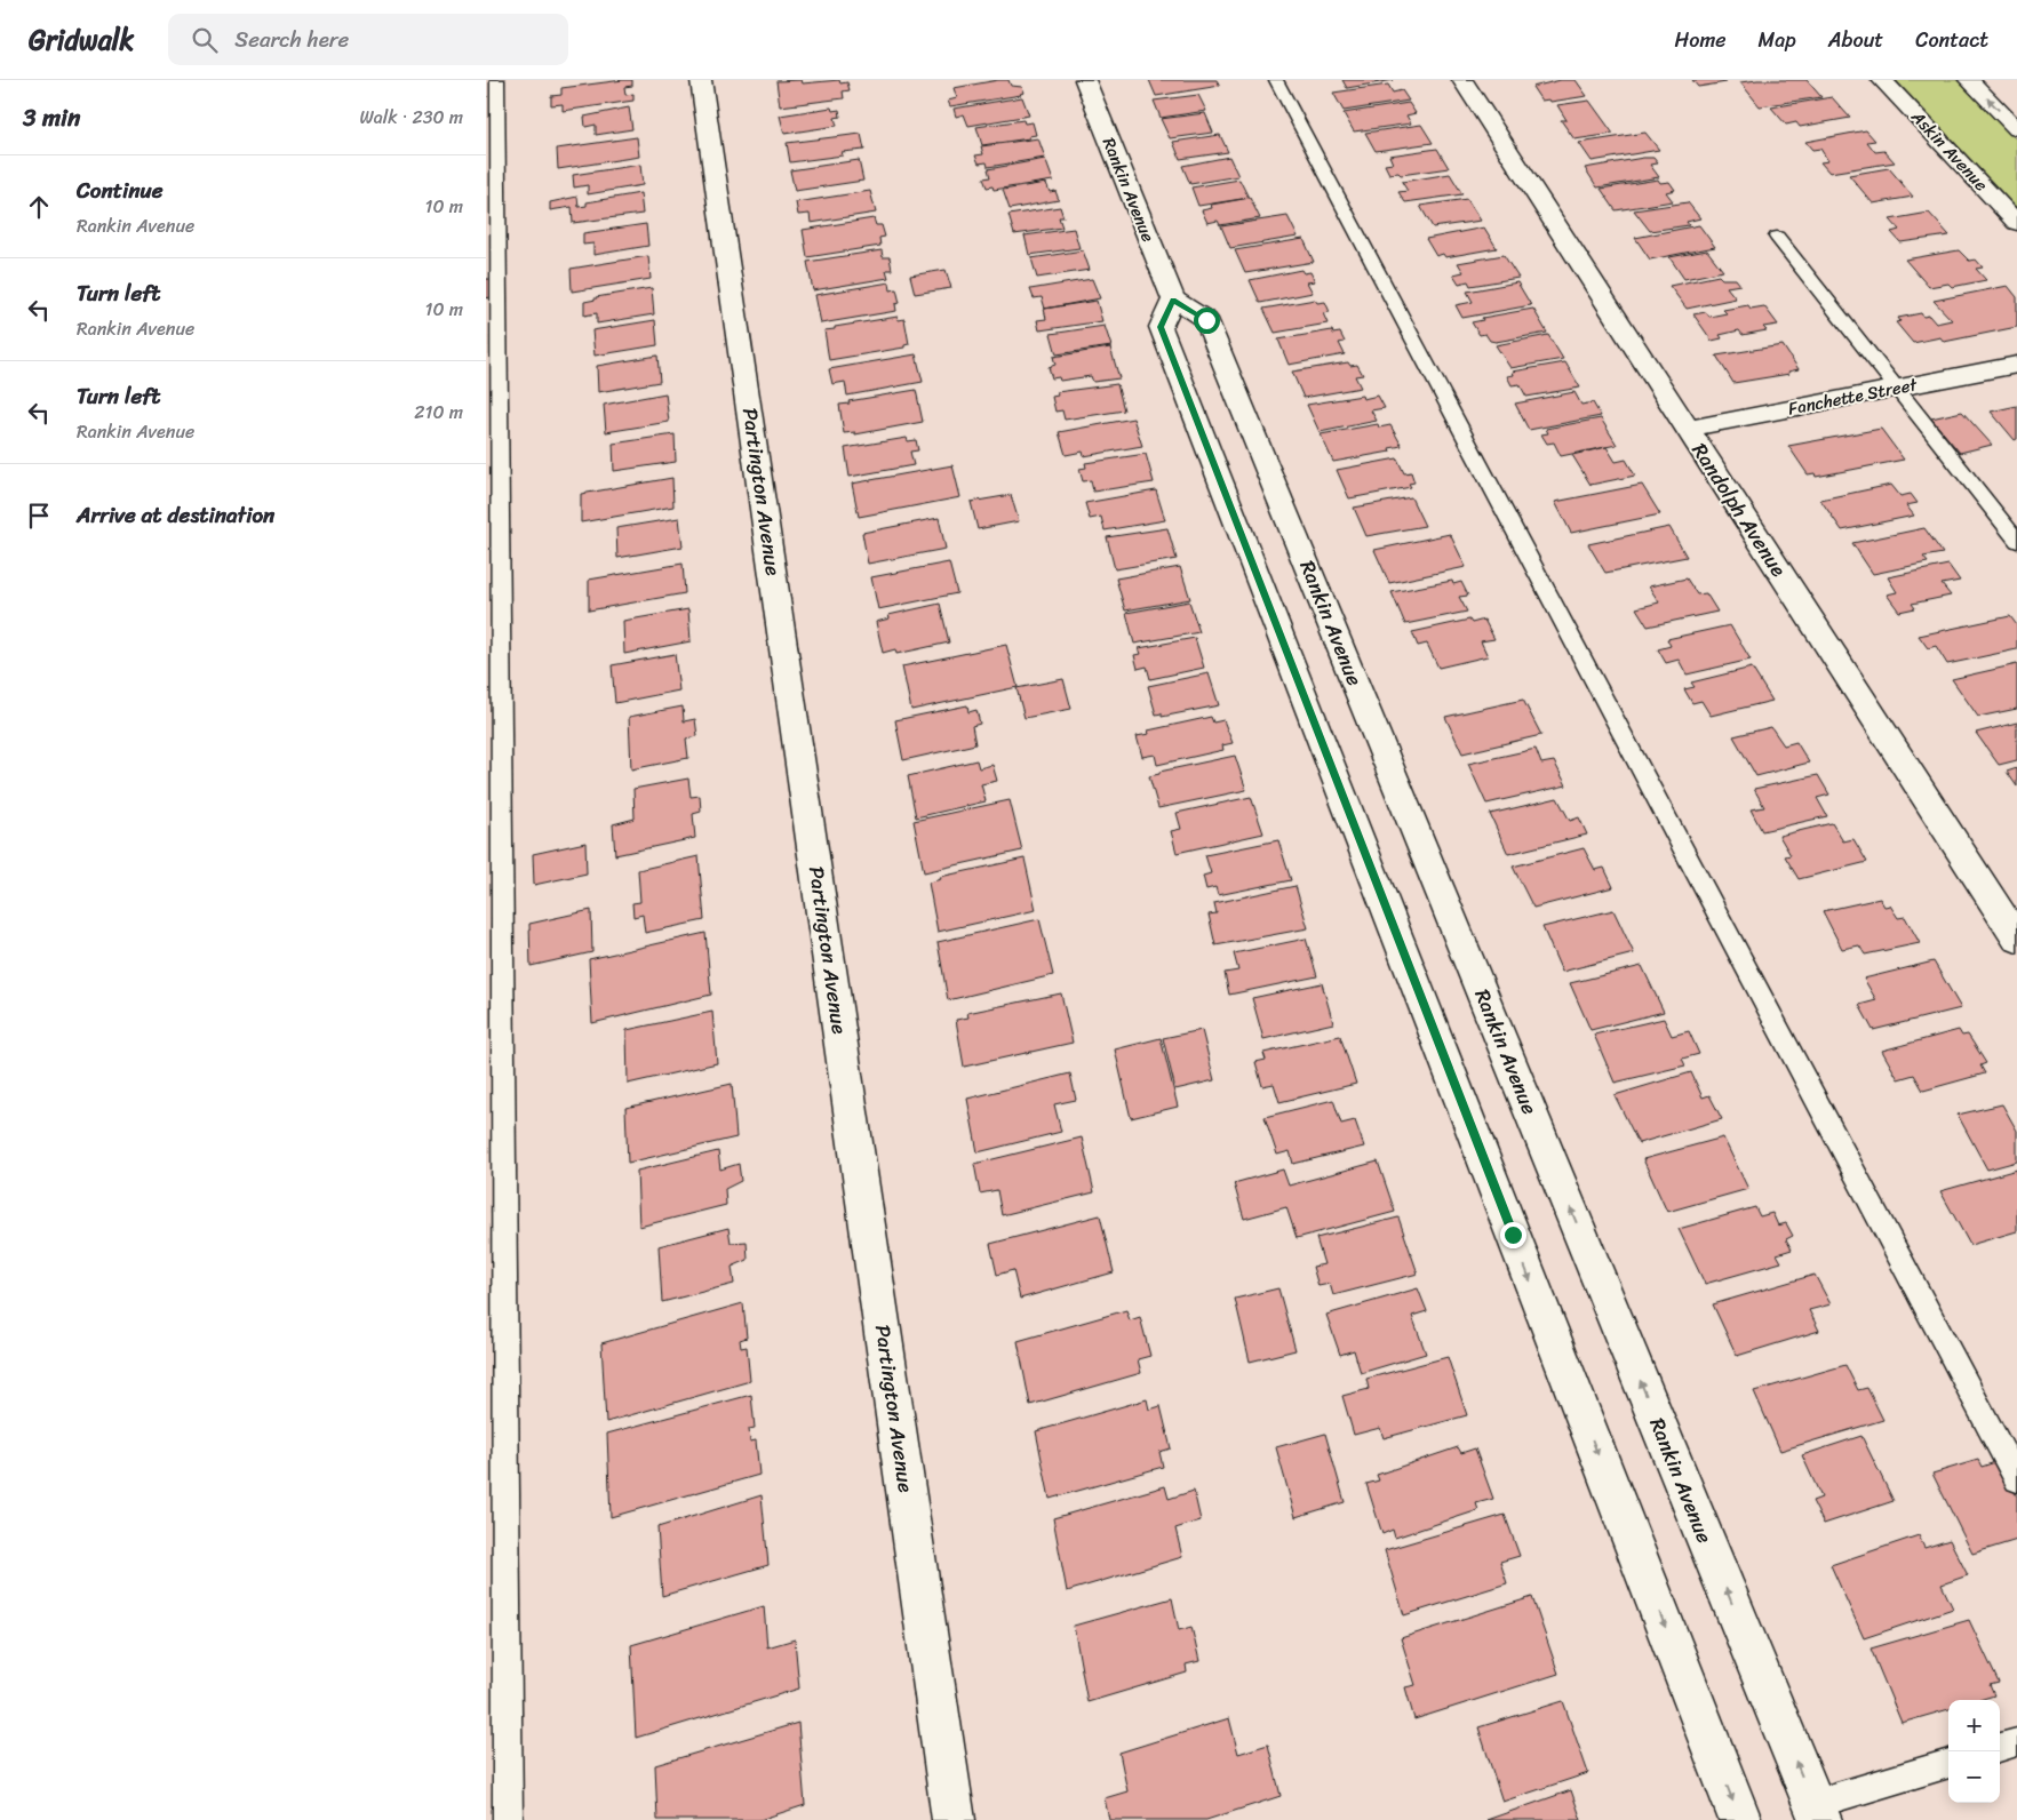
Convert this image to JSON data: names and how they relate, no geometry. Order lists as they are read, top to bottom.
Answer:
{
  "streets": {
    "street": [
      "Askin Avenue",
      "Rankin Avenue",
      "Fanchette Street",
      "Partington Avenue",
      "Randolph Avenue"
    ]
  },
  "crossings": [
    ["Fanchette Street", "Randolph Avenue"]
  ],
  "page": {
    "header": "Gridwalk",
    "search": "Search here",
    "nav": [
      "Home",
      "Map",
      "About",
      "Contact"
    ],
    "heading": ["3 min", "Walk · 230 m"],
    "list": [
      ["Continue", "Rankin Avenue", "10 m"],
      ["Turn left", "Rankin Avenue", "10 m"],
      ["Turn left", "Rankin Avenue", "210 m"],
      "Arrive at destination"
    ],
    "map_buttons": ["+", "−"]
  }
}
